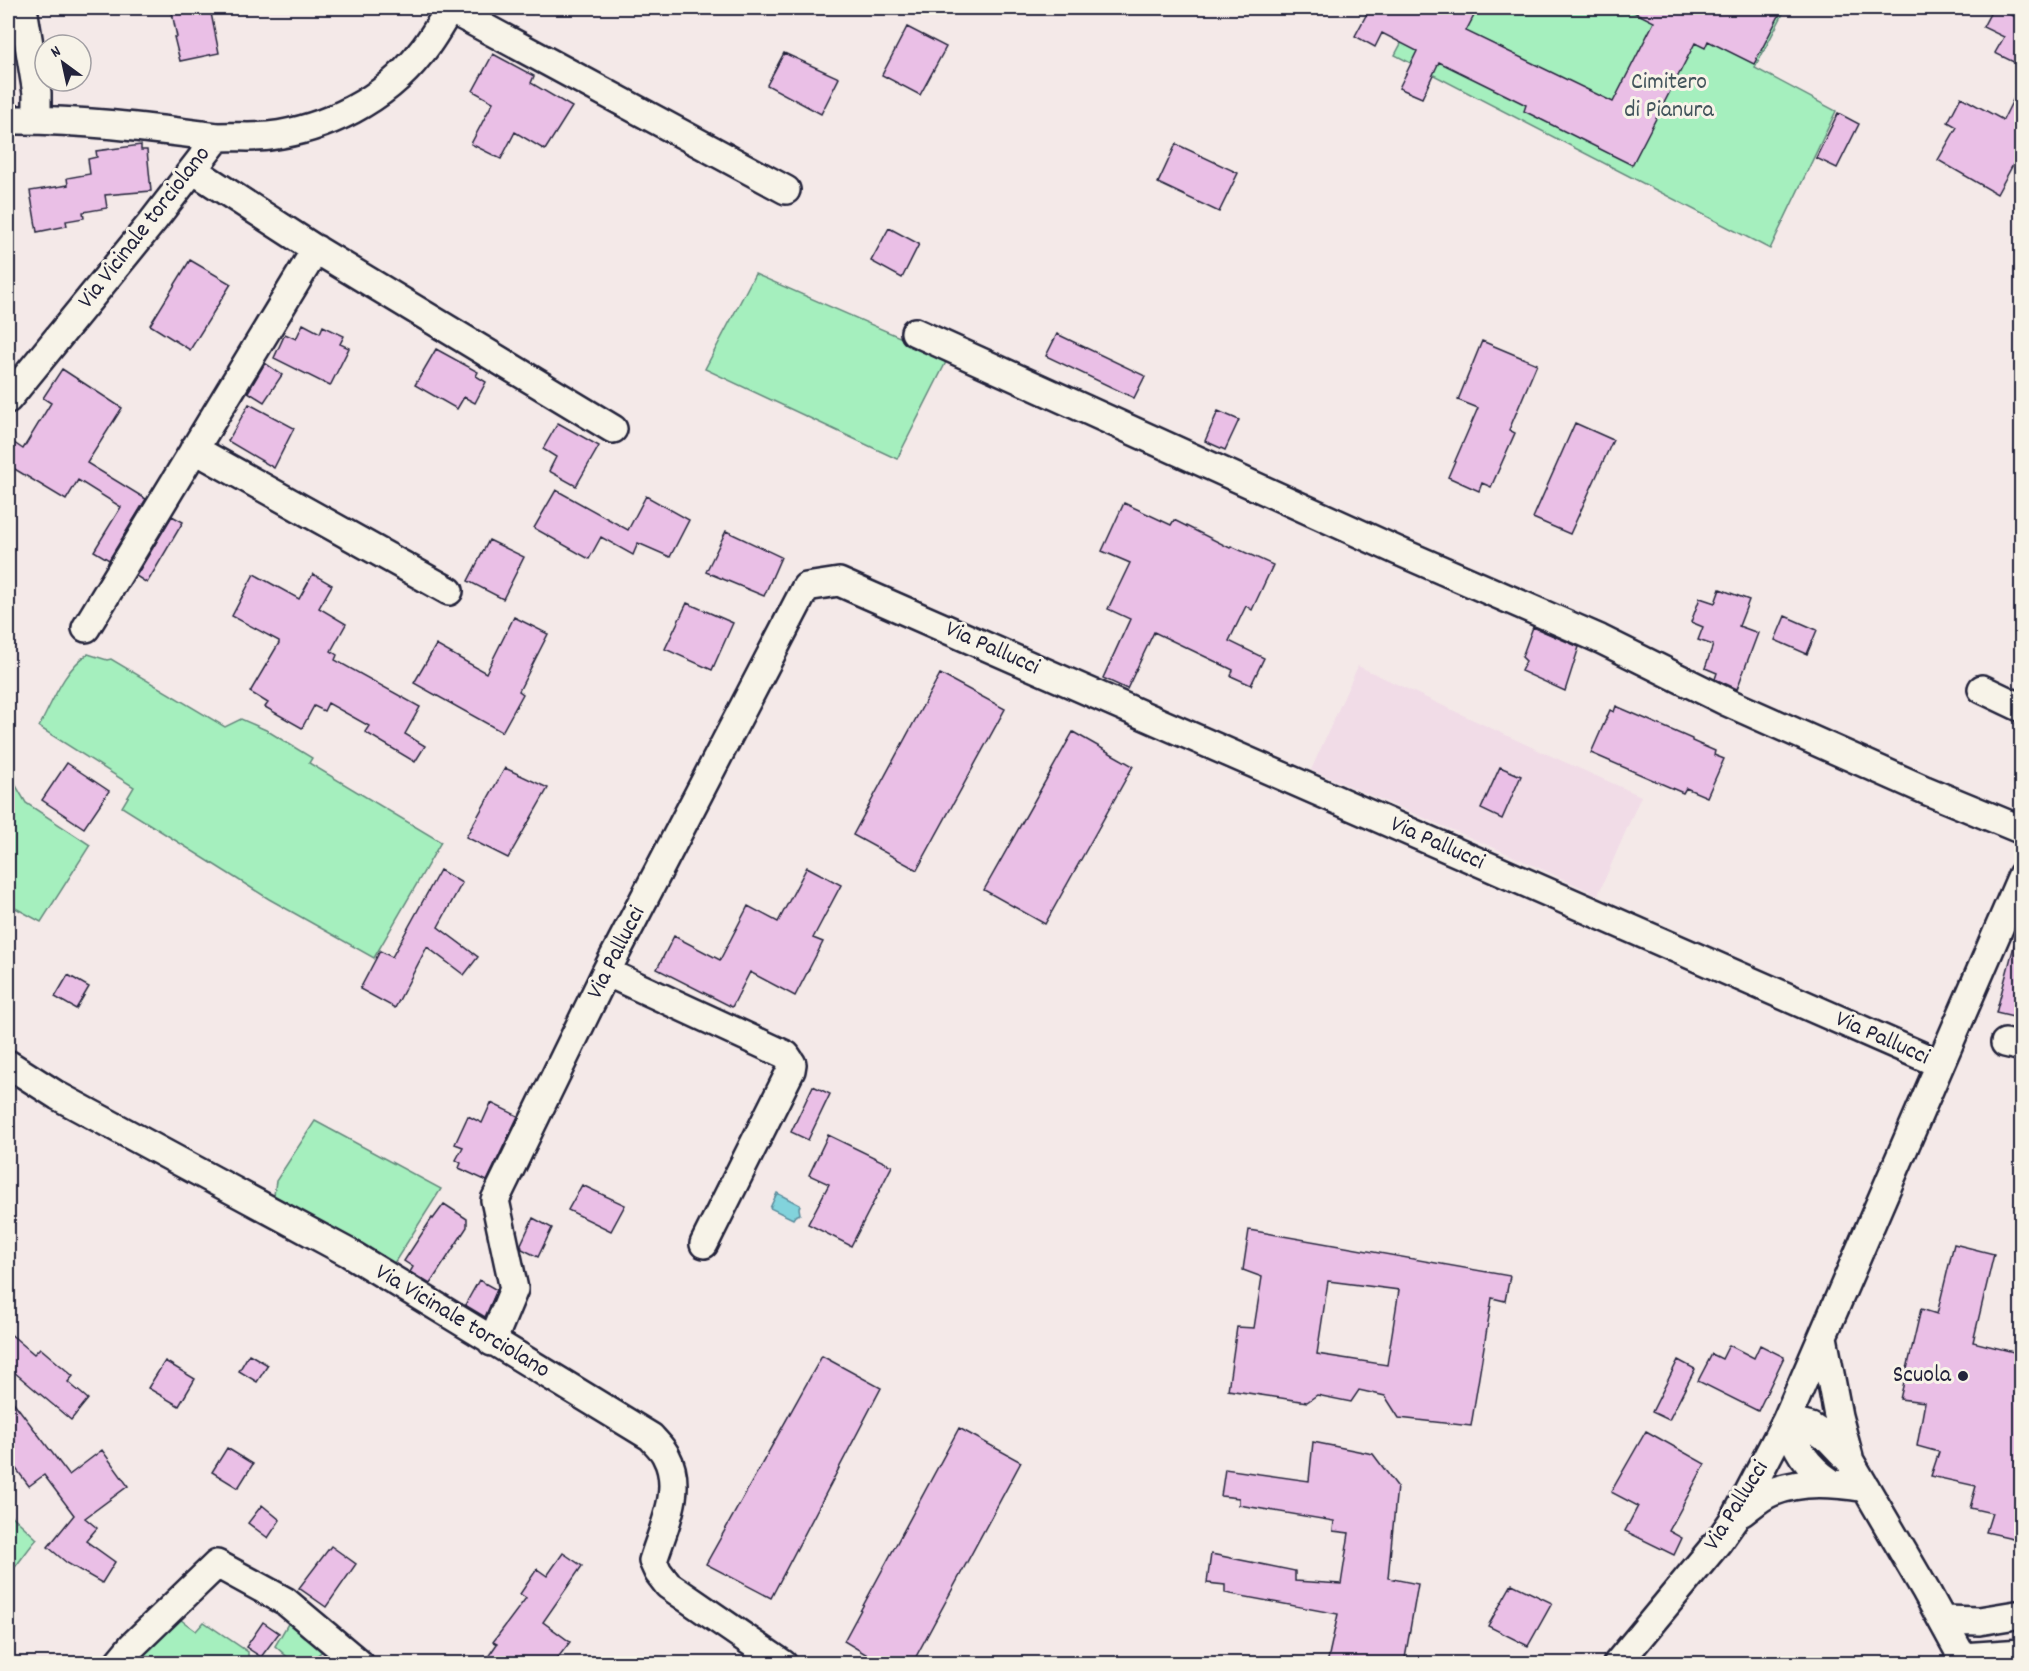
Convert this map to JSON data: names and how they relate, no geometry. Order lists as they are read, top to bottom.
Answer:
{
  "streets": {
    "street": ["Via Vicinale torciolano", "Via Pallucci"]
  },
  "crossings": [
    ["Via Vicinale torciolano", "Via Pallucci"]
  ],
  "parks": ["Cimitero di Pianura"],
  "places": ["Scuola"],
  "north": "top left"
}
